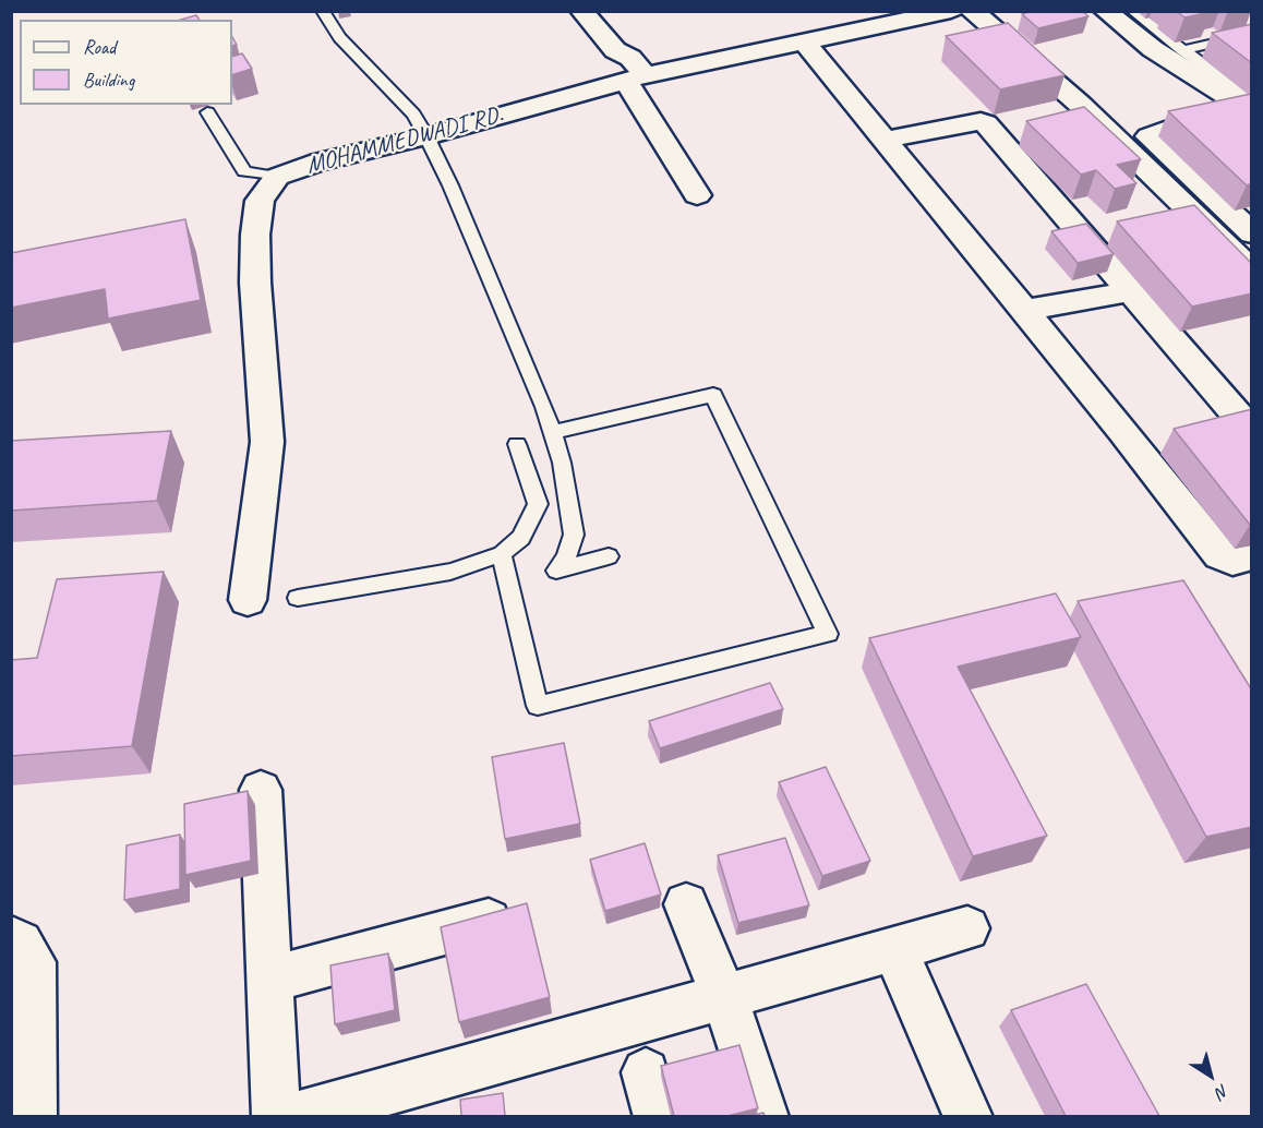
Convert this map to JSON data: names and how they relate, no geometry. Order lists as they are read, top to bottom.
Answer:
{
  "streets": {
    "street": ["MOHAMMEDWADI RD."]
  },
  "legend": ["Road", "Building"],
  "north": "bottom right"
}
